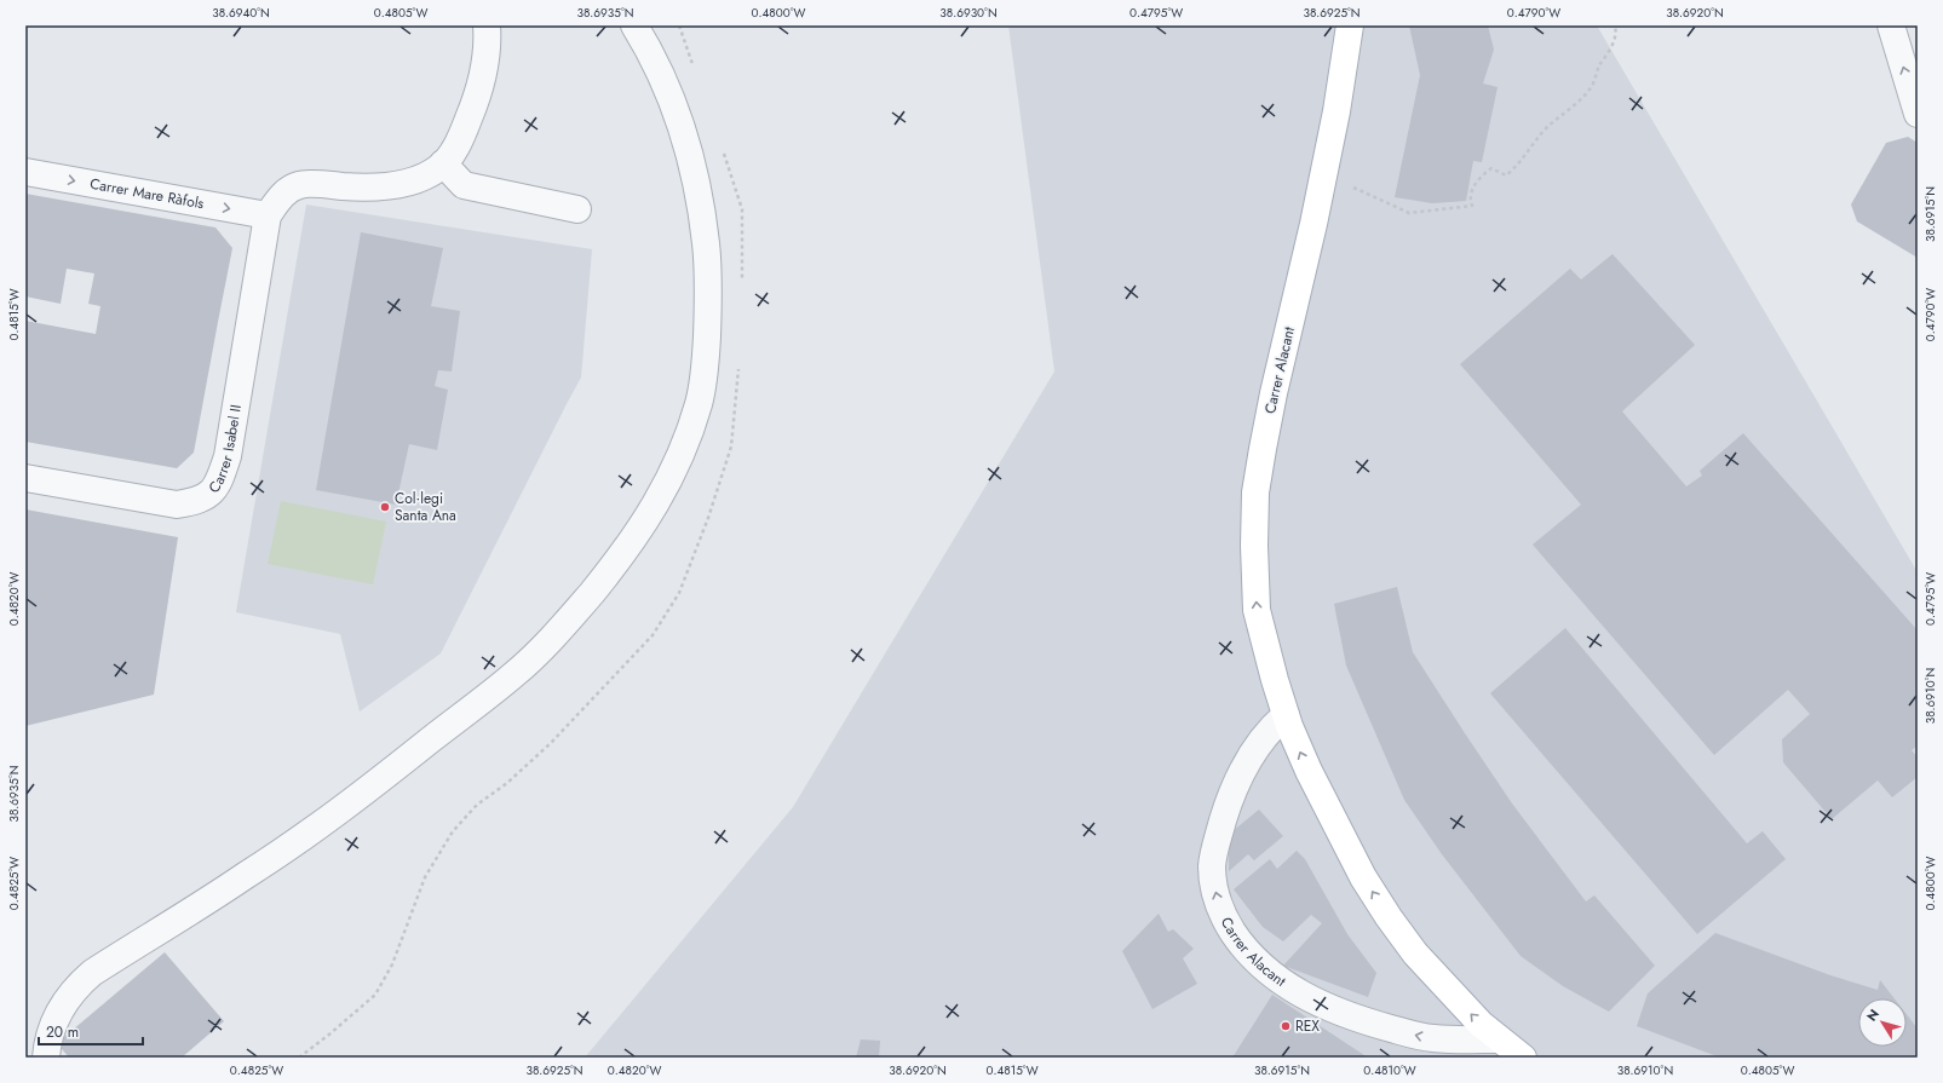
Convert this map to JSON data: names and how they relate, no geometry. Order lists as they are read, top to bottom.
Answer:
{
  "streets": {
    "main road": ["Carrer Alacant"],
    "street": ["Carrer Mare Ràfols", "Carrer Isabel II"]
  },
  "crossings": [
    ["Carrer Mare Ràfols", "Carrer Isabel II"]
  ],
  "one_way": ["Carrer Mare Ràfols", "Carrer Alacant"],
  "places": ["Col·legi Santa Ana", "REX"],
  "scale_bar": "20 m",
  "north": "top left",
  "coordinates": [
    "38.6940°N",
    "0.4805°W",
    "38.6935°N",
    "0.4800°W",
    "38.6930°N",
    "0.4795°W",
    "38.6925°N",
    "0.4790°W",
    "38.6920°N",
    "38.6915°N",
    "0.4815°W",
    "0.4820°W",
    "38.6910°N",
    "0.4825°W",
    "0.4810°W"
  ]
}
